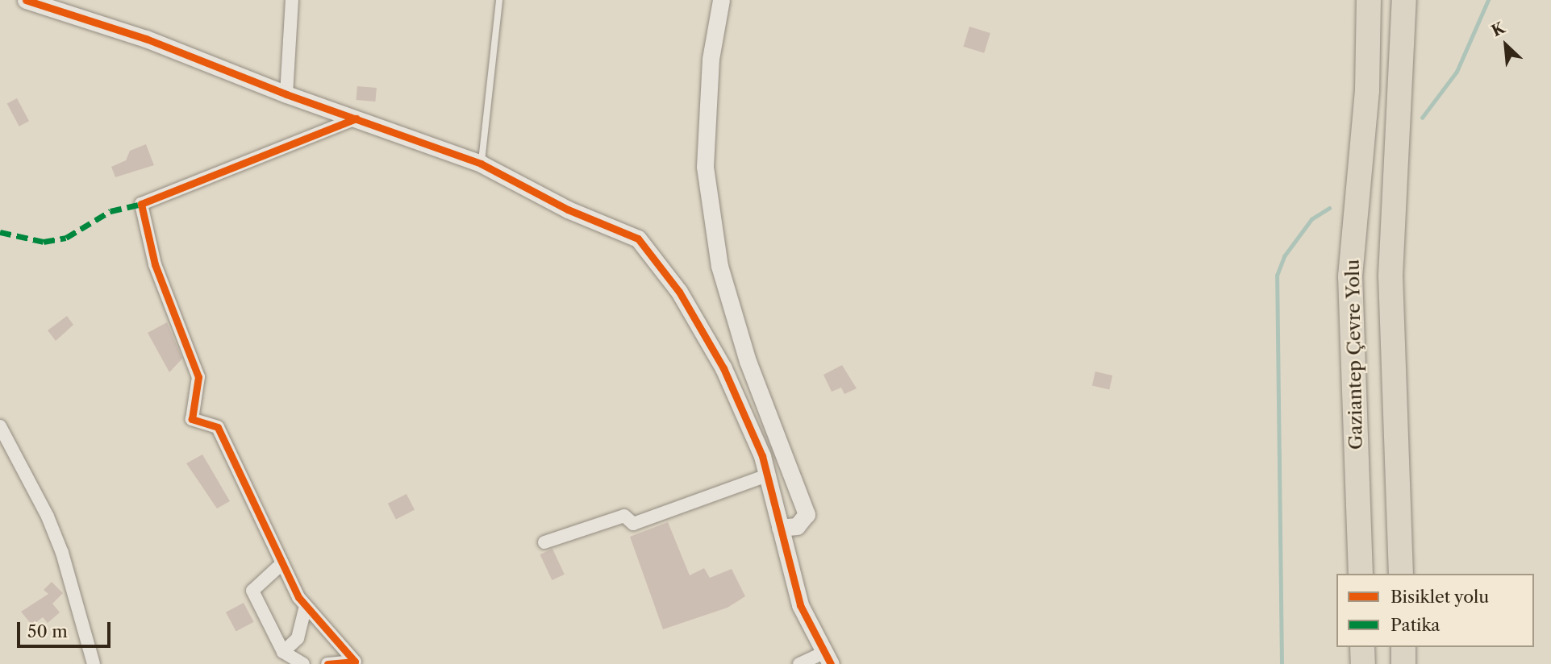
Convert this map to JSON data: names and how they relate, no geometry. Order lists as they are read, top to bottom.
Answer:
{
  "streets": {
    "highway": ["Gaziantep Çevre Yolu"]
  },
  "legend": ["Bisiklet yolu", "Patika"],
  "scale_bar": "50 m",
  "north": "top left"
}
